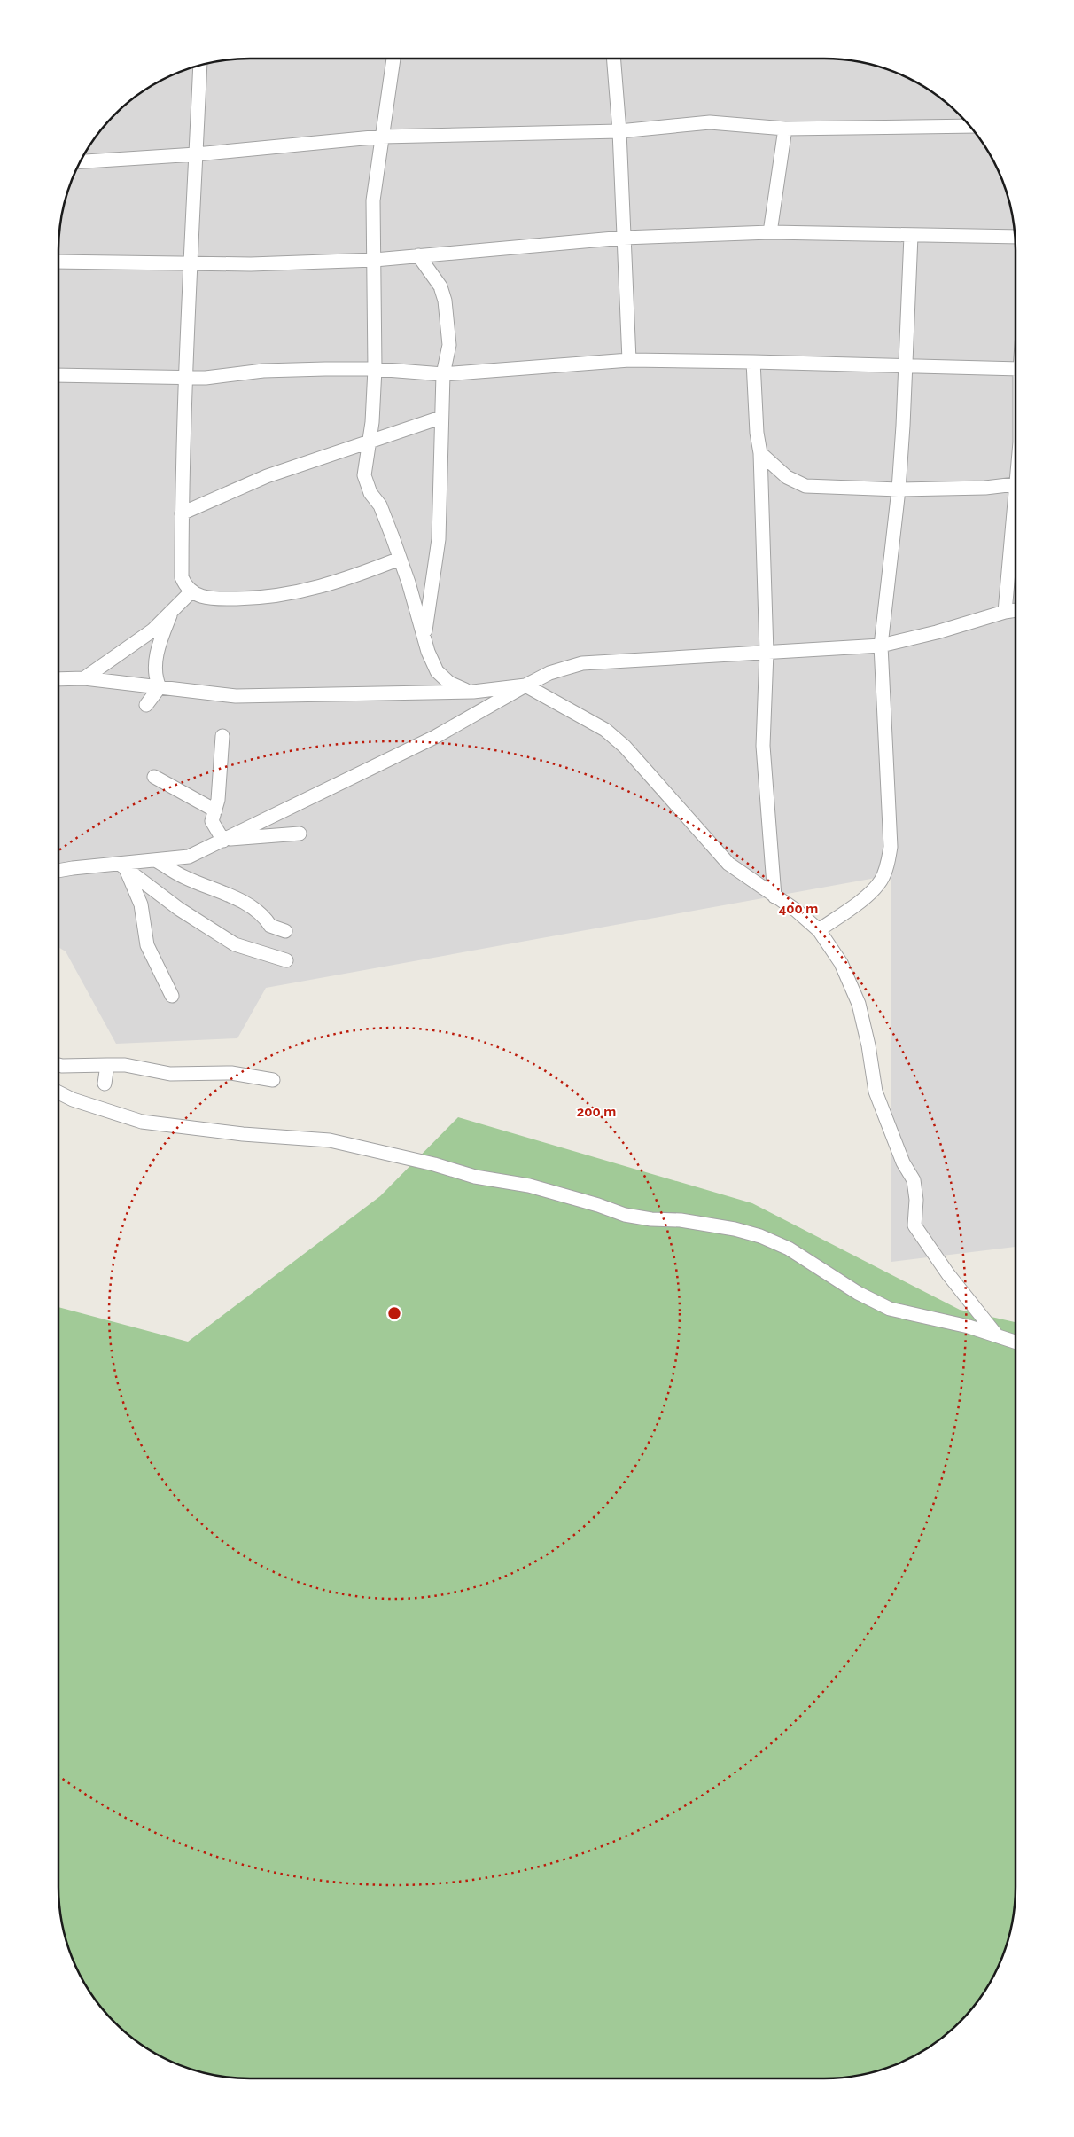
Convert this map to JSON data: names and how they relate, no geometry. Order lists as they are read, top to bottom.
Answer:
{
  "rings": ["400 m", "200 m"]
}
